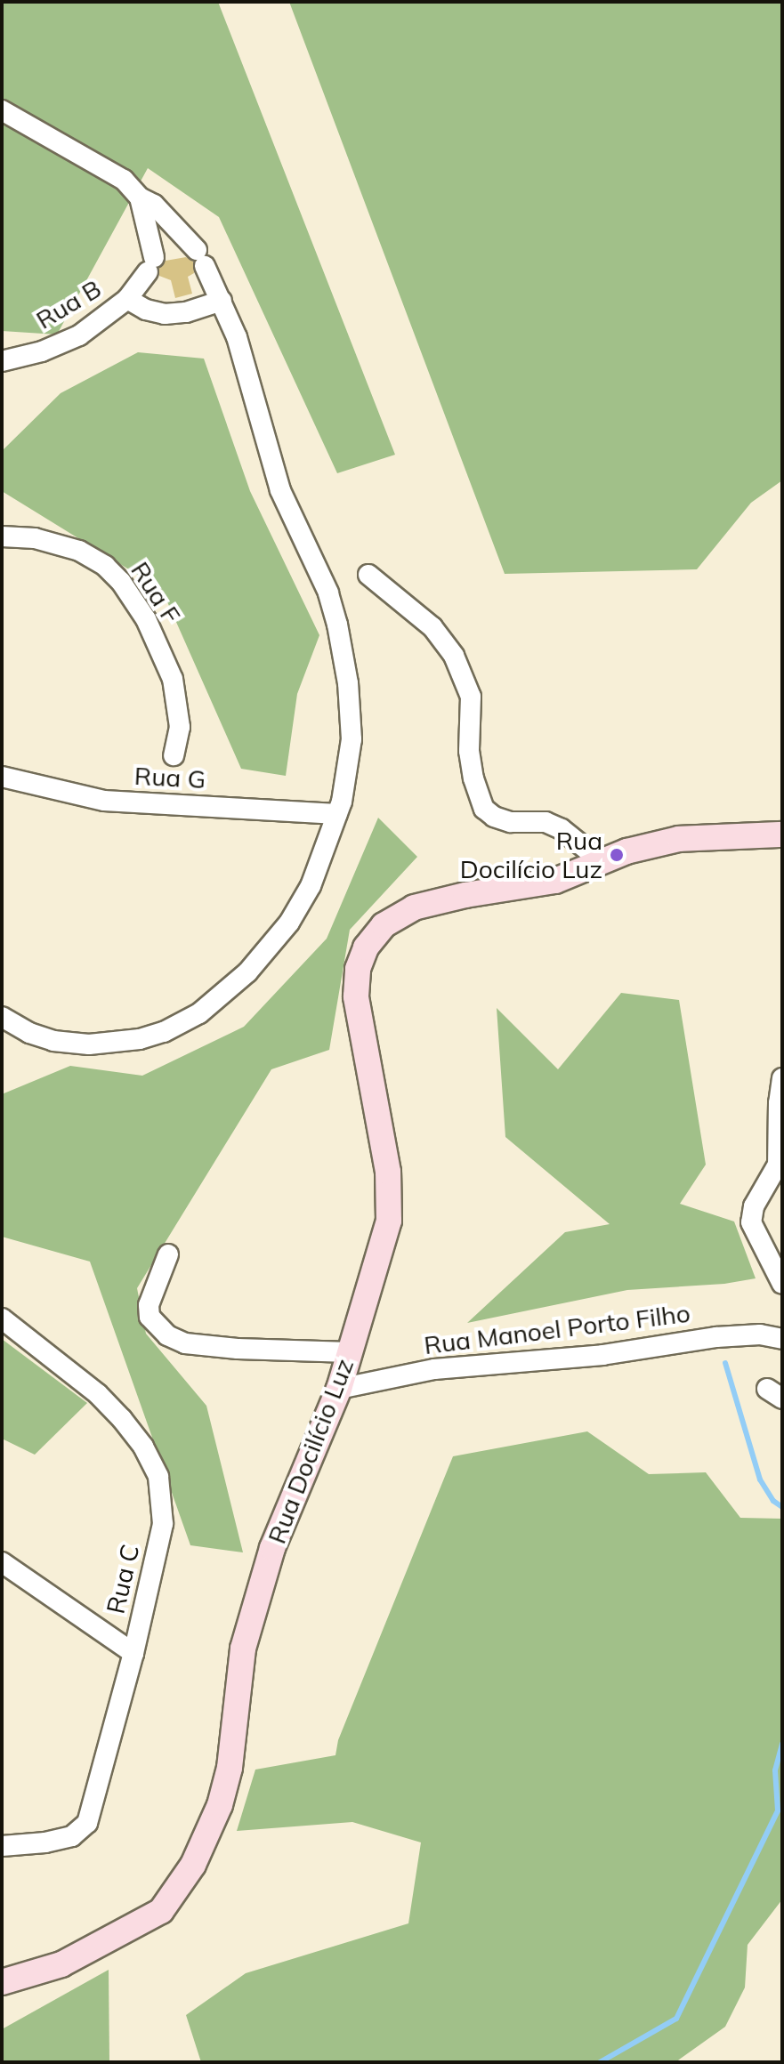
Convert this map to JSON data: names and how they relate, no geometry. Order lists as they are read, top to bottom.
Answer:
{
  "streets": {
    "main road": ["Rua Docilício Luz"],
    "street": [
      "Rua B",
      "Rua F",
      "Rua G",
      "Rua Manoel Porto Filho",
      "Rua C"
    ]
  },
  "crossings": [
    ["Rua Manoel Porto Filho", "Rua Docilício Luz"]
  ],
  "places": ["Rua Docilício Luz"]
}
